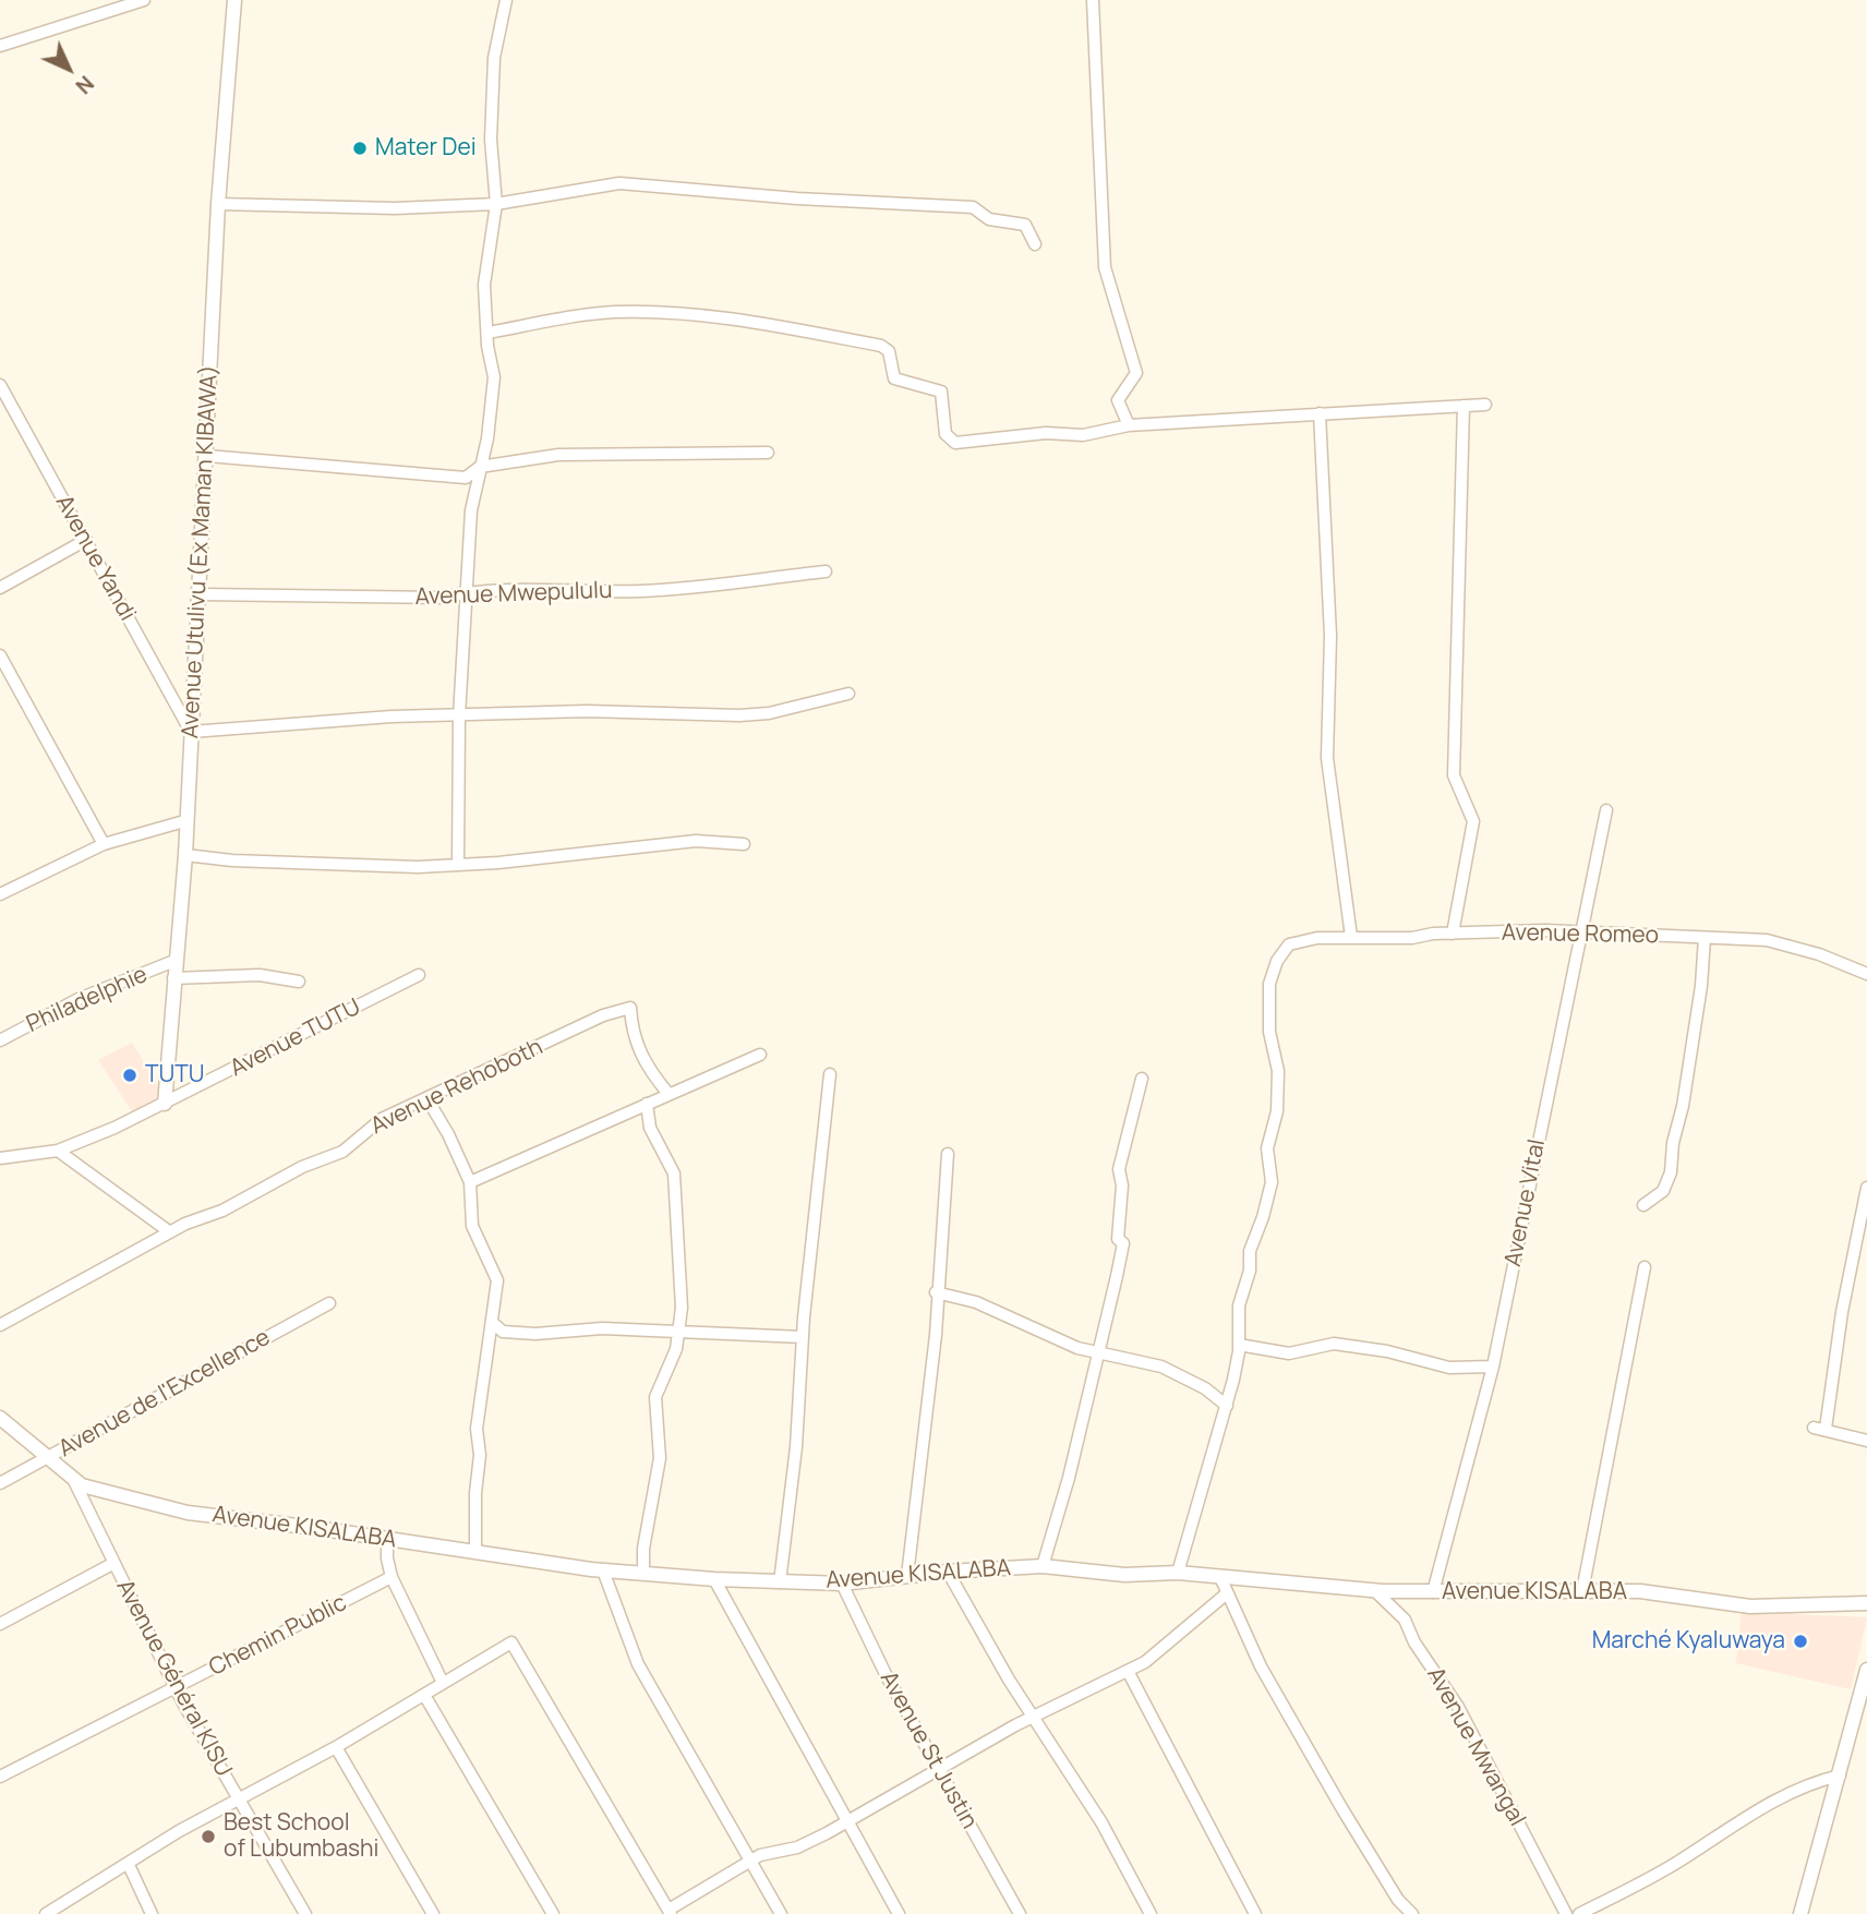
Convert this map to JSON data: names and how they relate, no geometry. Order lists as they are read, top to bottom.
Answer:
{
  "streets": {
    "street": [
      "Avenue Utulivu (Ex Maman KIBAWA)",
      "Avenue Yandi",
      "Avenue Mwepululu",
      "Avenue Romeo",
      "Philadelphie",
      "Avenue TUTU",
      "Avenue Rehoboth",
      "Avenue Vital",
      "Avenue de l'Excellence",
      "Avenue KISALABA",
      "Chemin Public",
      "Avenue Général KISU",
      "Avenue Mwangal",
      "Avenue St Justin"
    ]
  },
  "crossings": [
    ["Avenue Utulivu (Ex Maman KIBAWA)", "Avenue Yandi"],
    ["Avenue Utulivu (Ex Maman KIBAWA)", "Avenue Mwepululu"],
    ["Avenue Utulivu (Ex Maman KIBAWA)", "Philadelphie"],
    ["Avenue Utulivu (Ex Maman KIBAWA)", "Avenue TUTU"],
    ["Avenue Romeo", "Avenue Vital"],
    ["Avenue Vital", "Avenue KISALABA"],
    ["Avenue de l'Excellence", "Avenue KISALABA"],
    ["Avenue KISALABA", "Avenue Général KISU"],
    ["Avenue KISALABA", "Avenue Mwangal"],
    ["Avenue KISALABA", "Avenue St Justin"],
    ["Chemin Public", "Avenue Général KISU"]
  ],
  "places": [
    "Mater Dei",
    "TUTU",
    "Marché Kyaluwaya",
    "Best School of Lubumbashi"
  ],
  "north": "bottom right"
}
